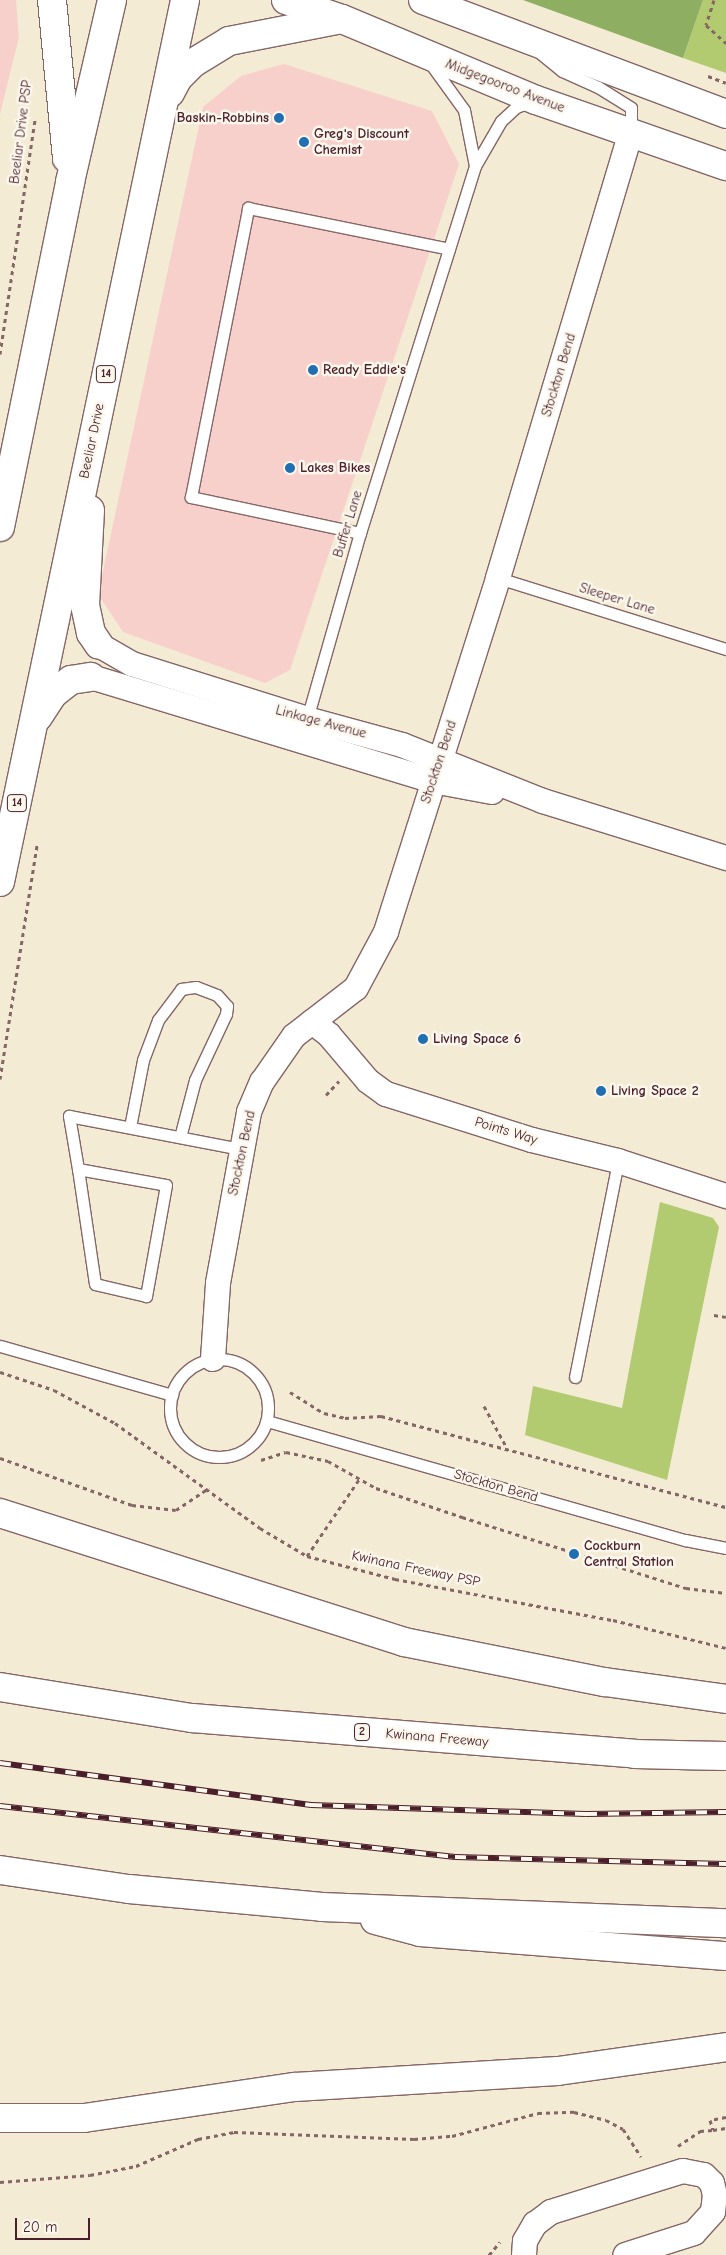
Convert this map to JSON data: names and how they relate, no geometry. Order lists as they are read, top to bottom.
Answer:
{
  "streets": {
    "main road": [
      "Midgegooroo Avenue",
      "14",
      "Beeliar Drive",
      "2",
      "Kwinana Freeway"
    ],
    "street": ["Stockton Bend", "Linkage Avenue", "Points Way"],
    "lane": ["Buffer Lane", "Sleeper Lane"],
    "path": ["Beeliar Drive PSP", "Kwinana Freeway PSP"]
  },
  "crossings": [
    ["Midgegooroo Avenue", "Stockton Bend"],
    ["Midgegooroo Avenue", "Buffer Lane"],
    ["Stockton Bend", "Sleeper Lane"],
    ["Stockton Bend", "Linkage Avenue"],
    ["Stockton Bend", "Points Way"],
    ["Buffer Lane", "Linkage Avenue"]
  ],
  "places": [
    "Baskin-Robbins",
    "Greg's Discount Chemist",
    "Ready Eddie's",
    "Lakes Bikes",
    "Living Space 6",
    "Living Space 2",
    "Cockburn Central Station"
  ],
  "scale_bar": "20 m"
}
